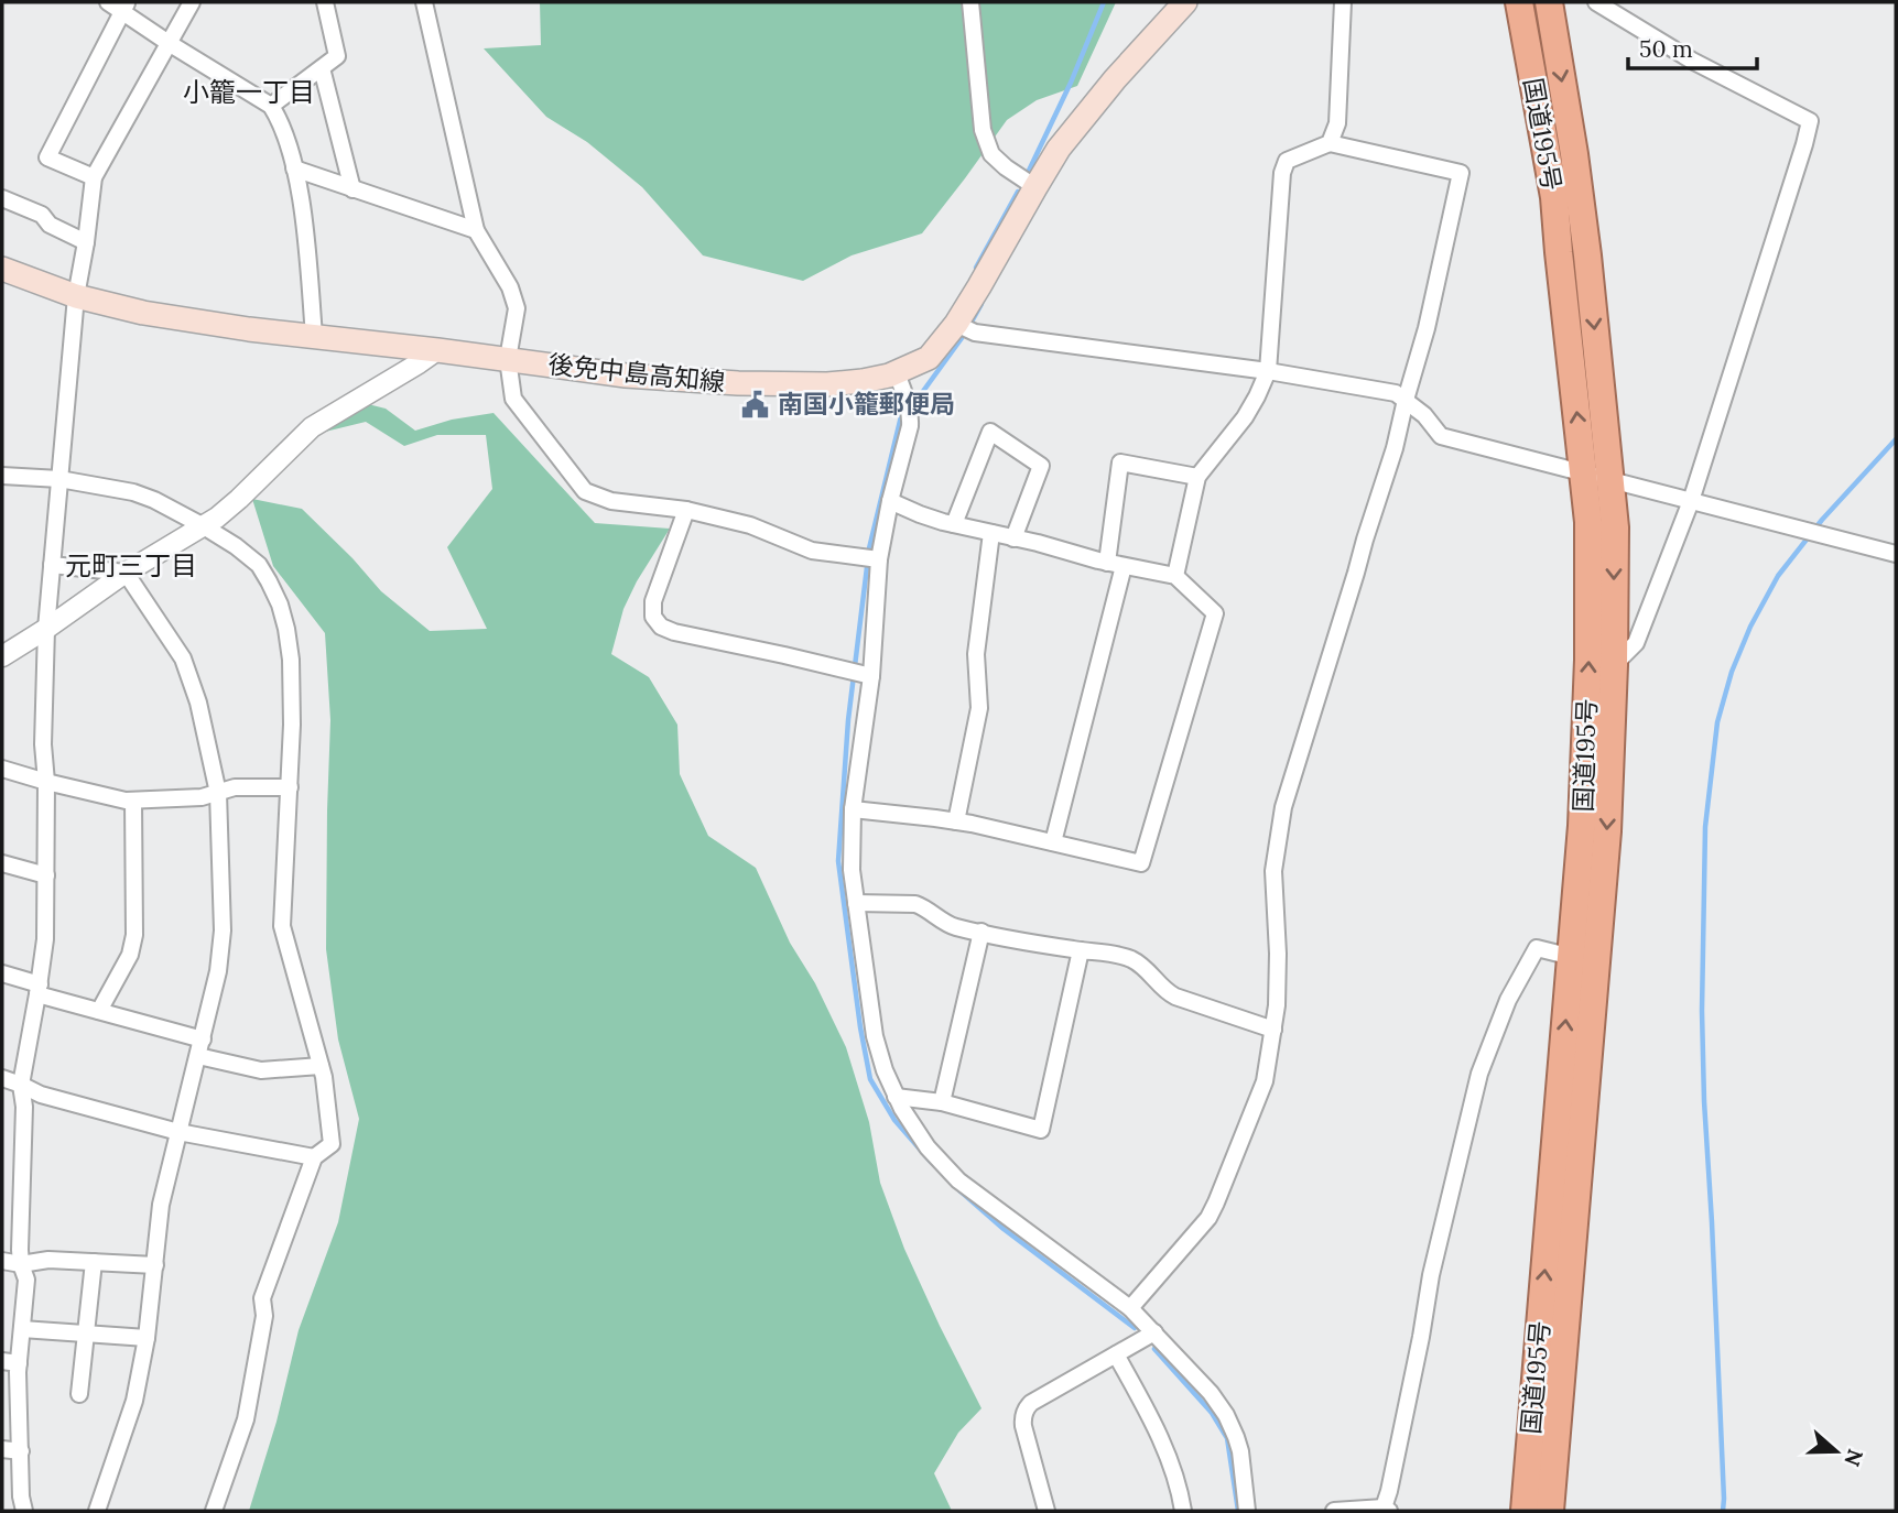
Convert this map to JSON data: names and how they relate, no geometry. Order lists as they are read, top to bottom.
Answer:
{
  "streets": {
    "highway": ["国道195号"],
    "main road": ["後免中島高知線"]
  },
  "districts": ["小籠一丁目", "元町三丁目"],
  "places": {
    "public building": ["南国小籠郵便局"]
  },
  "scale_bar": "50 m",
  "north": "right"
}
